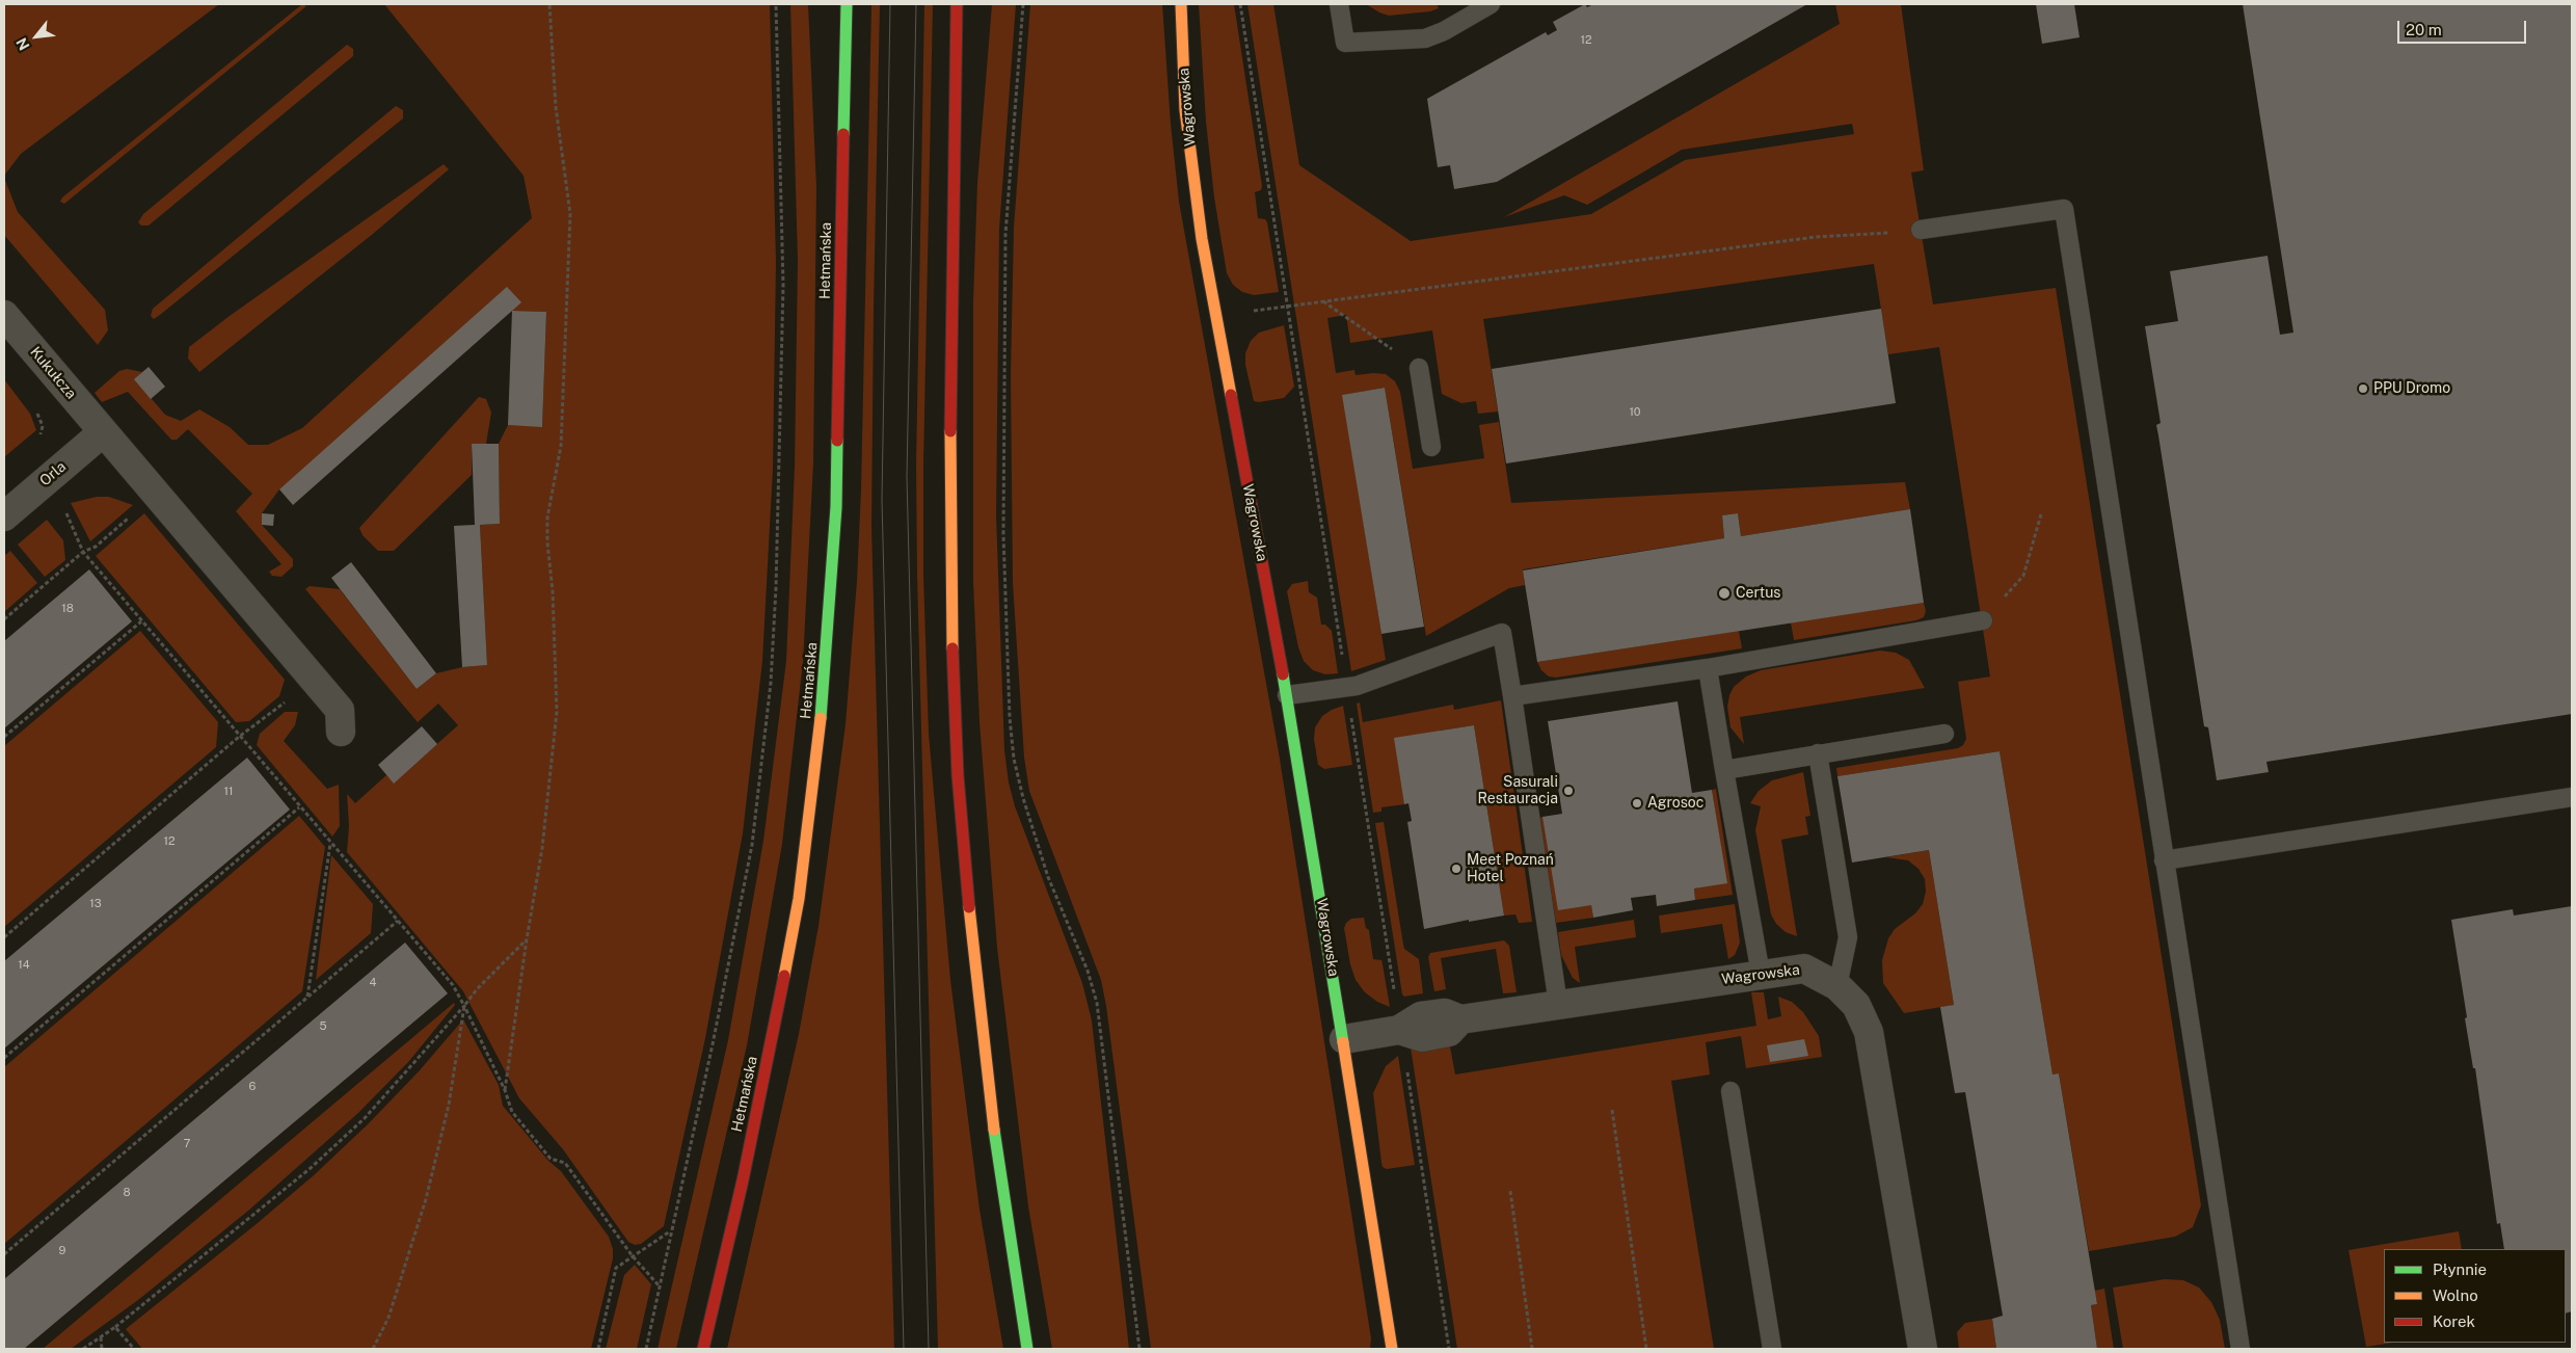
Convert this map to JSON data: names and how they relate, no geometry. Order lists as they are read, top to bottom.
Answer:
{
  "streets": {
    "street": [
      "Wagrowska",
      "Hetmańska",
      "Kukułcza",
      "Orla"
    ]
  },
  "crossings": [
    ["Kukułcza", "Orla"]
  ],
  "places": [
    "PPU Dromo",
    "Certus",
    "Sasurali Restauracja",
    "Agrosoc",
    "Meet Poznań Hotel"
  ],
  "house_numbers": [
    "12",
    "10",
    "18",
    "11",
    "12",
    "13",
    "14",
    "4",
    "5",
    "6",
    "7",
    "8",
    "9"
  ],
  "legend": ["Płynnie", "Wolno", "Korek"],
  "scale_bar": "20 m",
  "north": "bottom left"
}
